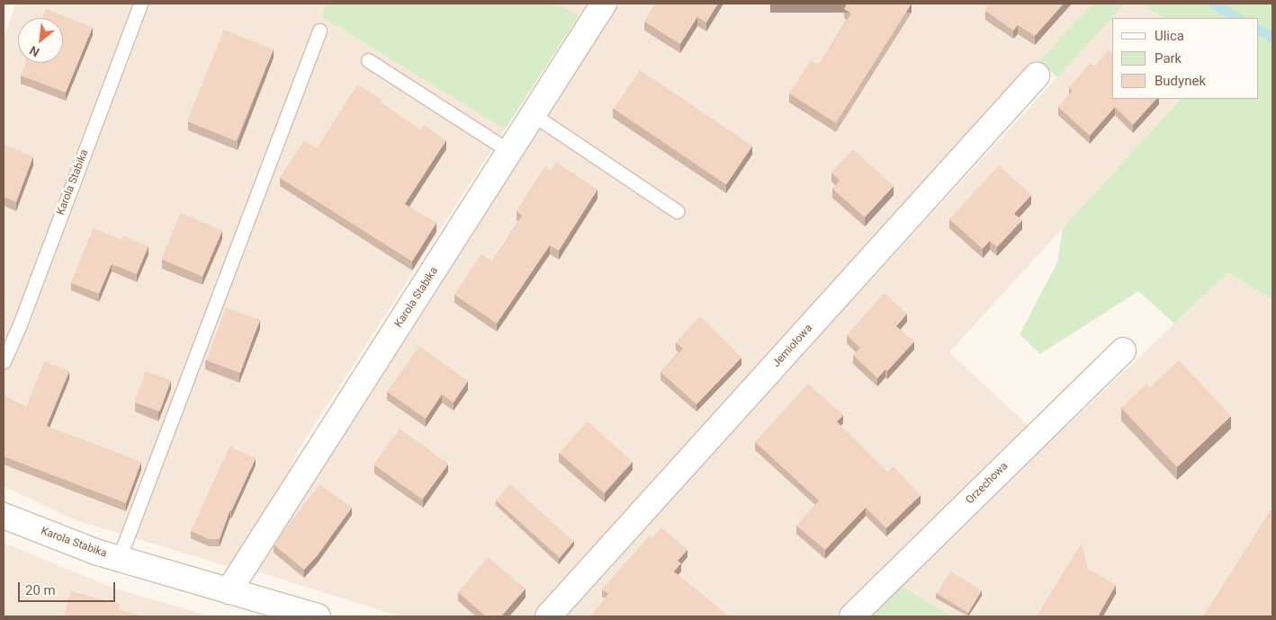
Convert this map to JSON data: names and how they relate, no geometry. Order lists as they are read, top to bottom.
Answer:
{
  "streets": {
    "street": ["Karola Stabika", "Jemiołowa", "Orzechowa"]
  },
  "legend": ["Ulica", "Park", "Budynek"],
  "scale_bar": "20 m",
  "north": "bottom left"
}
